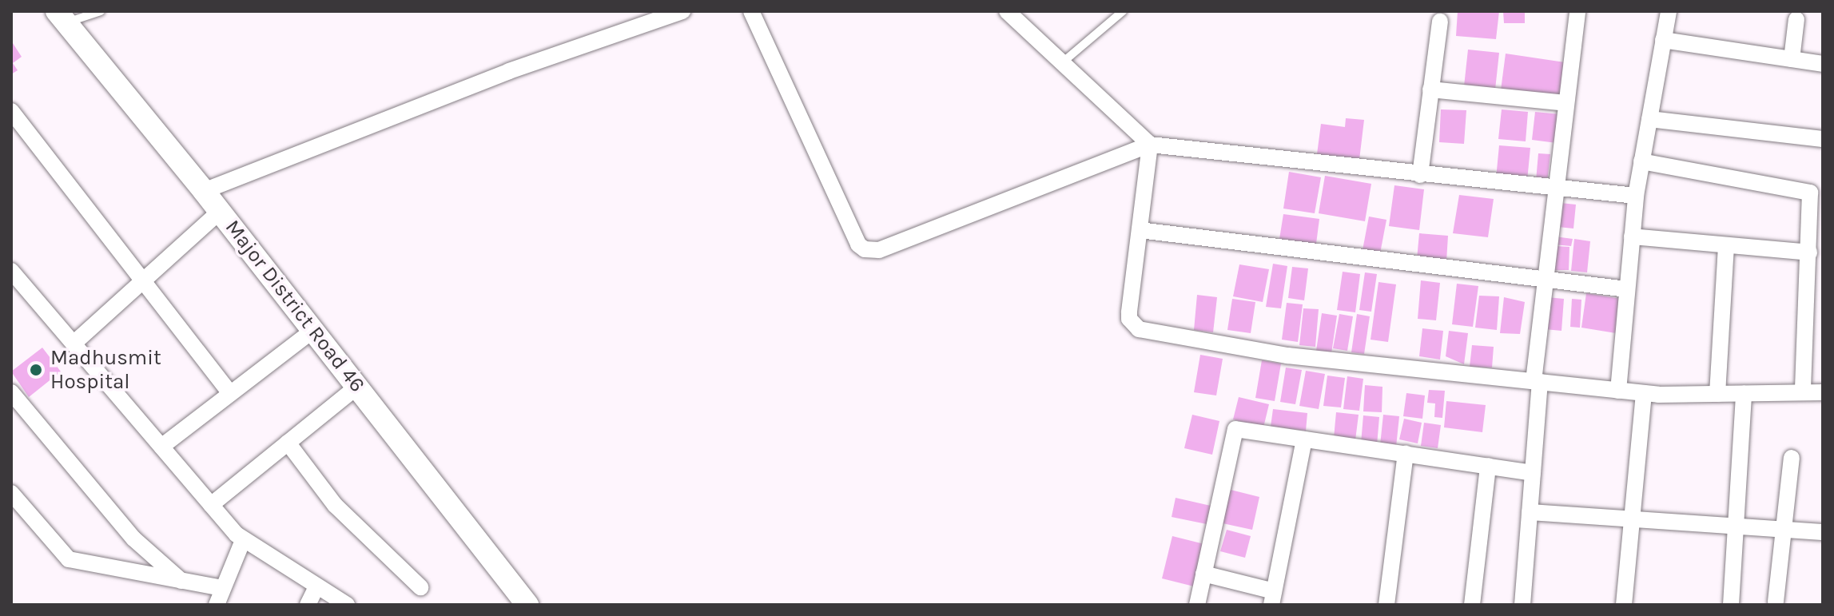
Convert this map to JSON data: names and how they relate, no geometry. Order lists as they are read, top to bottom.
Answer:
{
  "streets": {
    "main road": ["Major District Road 46"]
  },
  "places": ["Madhusmit Hospital"]
}
